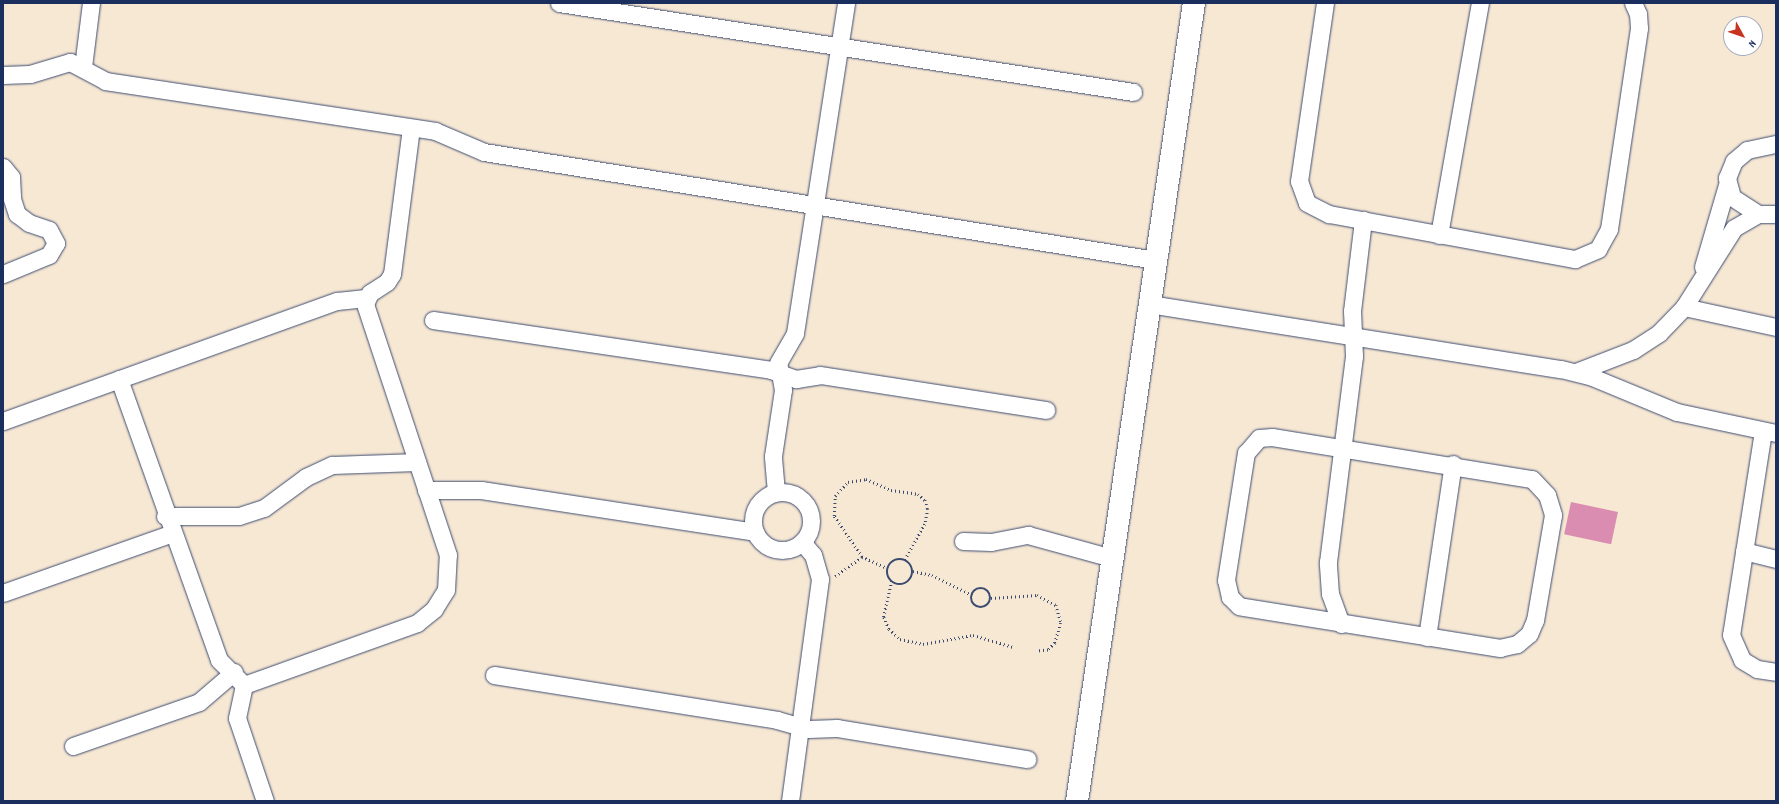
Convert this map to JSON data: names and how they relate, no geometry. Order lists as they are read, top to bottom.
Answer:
{
  "north": "bottom right"
}
